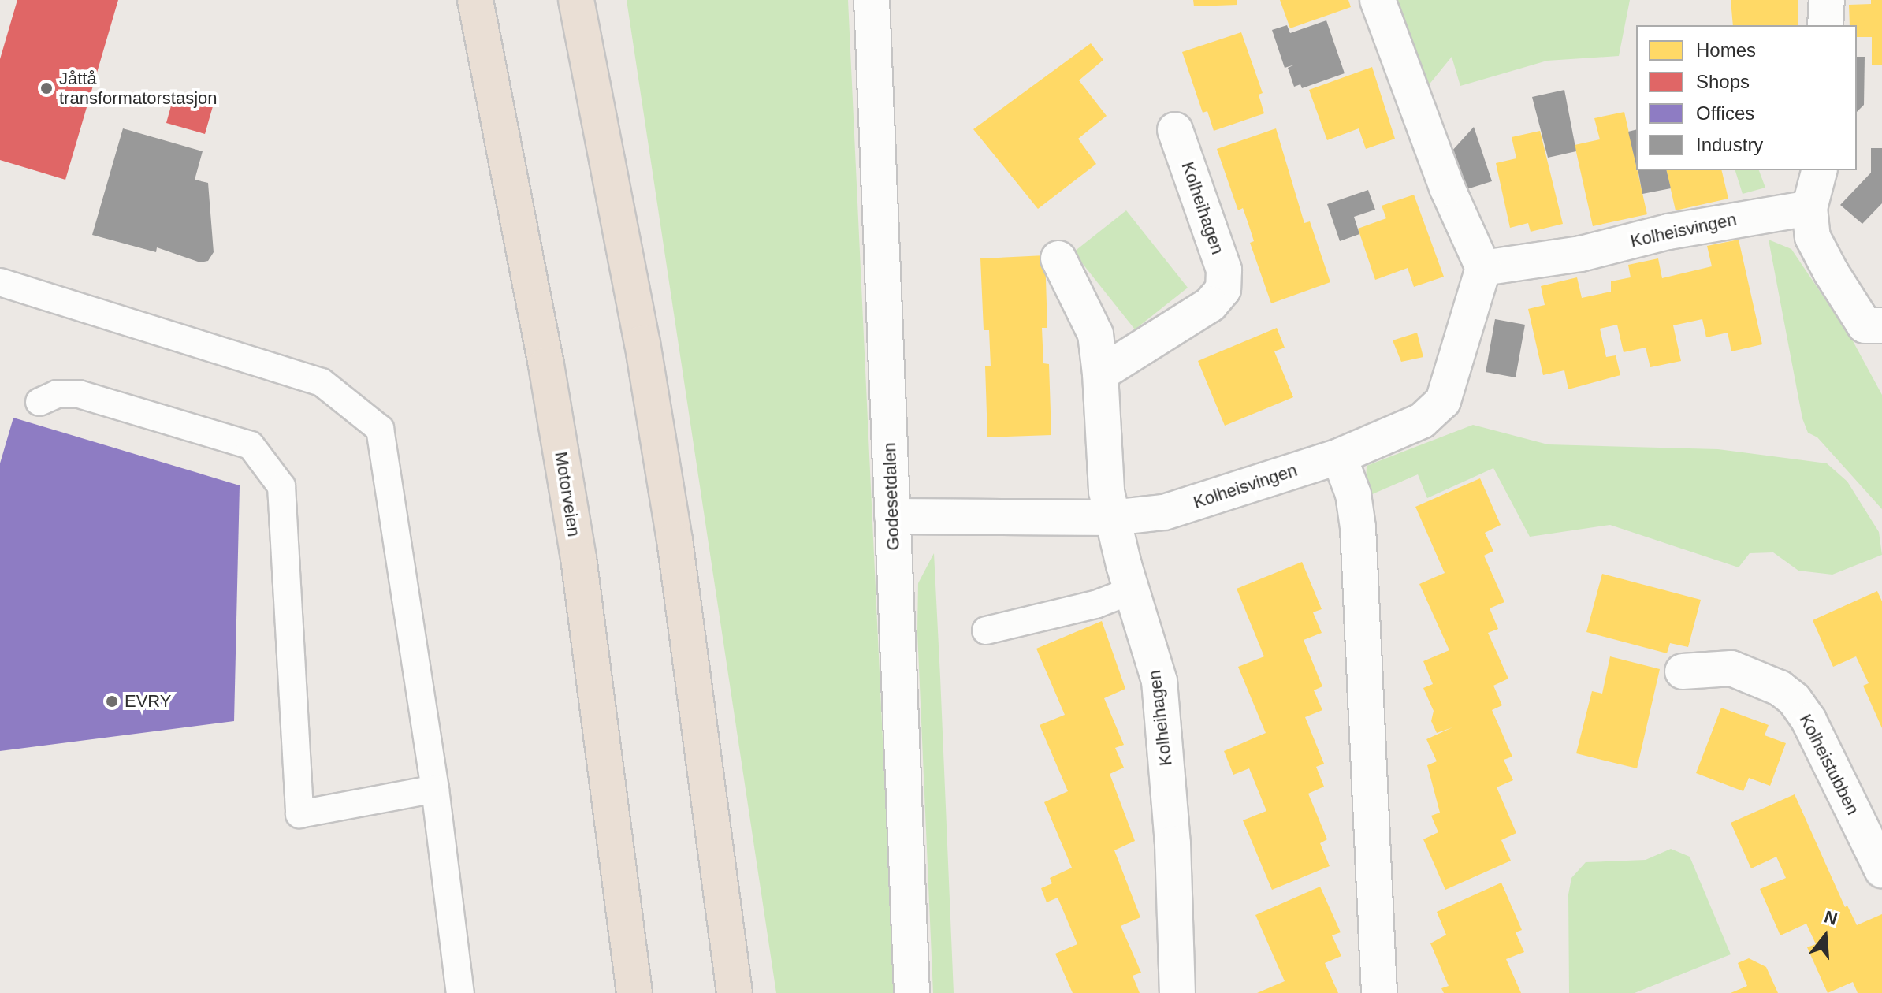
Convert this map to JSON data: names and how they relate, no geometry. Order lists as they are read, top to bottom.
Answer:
{
  "streets": {
    "highway": ["Motorveien"],
    "street": [
      "Kolheihagen",
      "Kolheisvingen",
      "Godesetdalen",
      "Kolheistubben"
    ]
  },
  "crossings": [
    ["Kolheihagen", "Kolheisvingen"],
    ["Kolheisvingen", "Godesetdalen"]
  ],
  "places": ["Jåttå transformatorstasjon", "EVRY"],
  "legend": [
    "Homes",
    "Shops",
    "Offices",
    "Industry"
  ],
  "north": "top"
}
